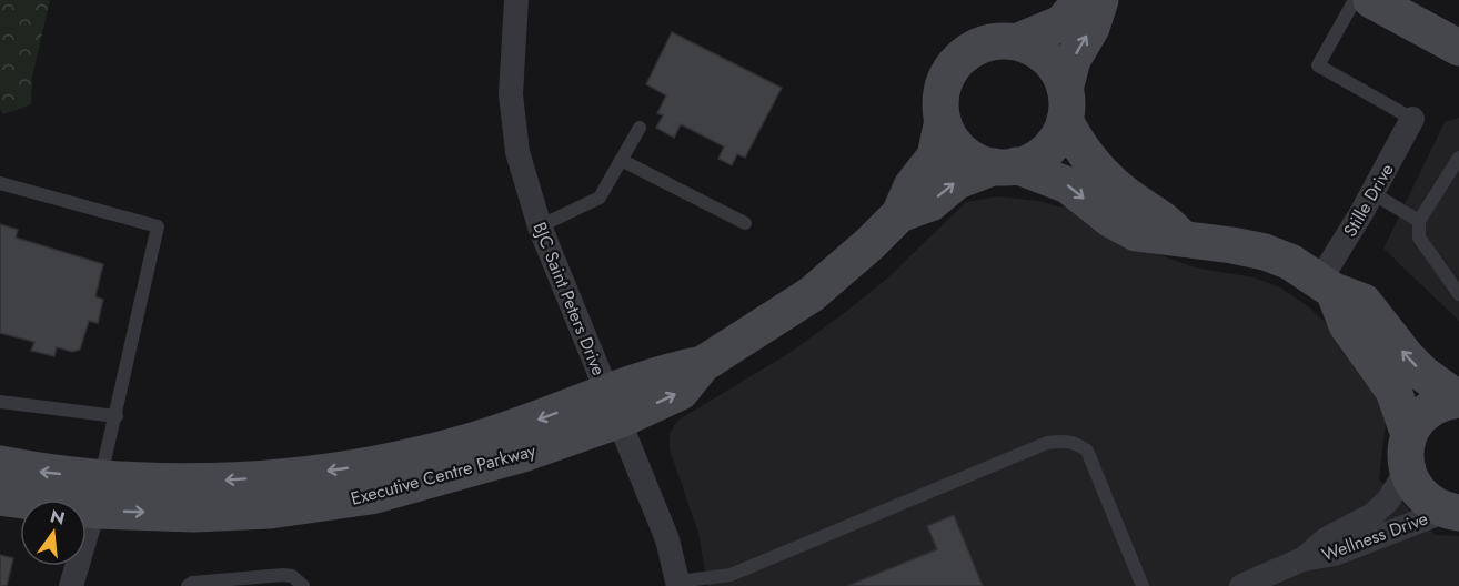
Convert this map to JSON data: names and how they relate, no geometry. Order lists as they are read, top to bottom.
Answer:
{
  "streets": {
    "street": [
      "Stille Drive",
      "BJC Saint Peters Drive",
      "Executive Centre Parkway",
      "Wellness Drive"
    ]
  },
  "crossings": [
    ["BJC Saint Peters Drive", "Executive Centre Parkway"]
  ],
  "north": "top"
}
